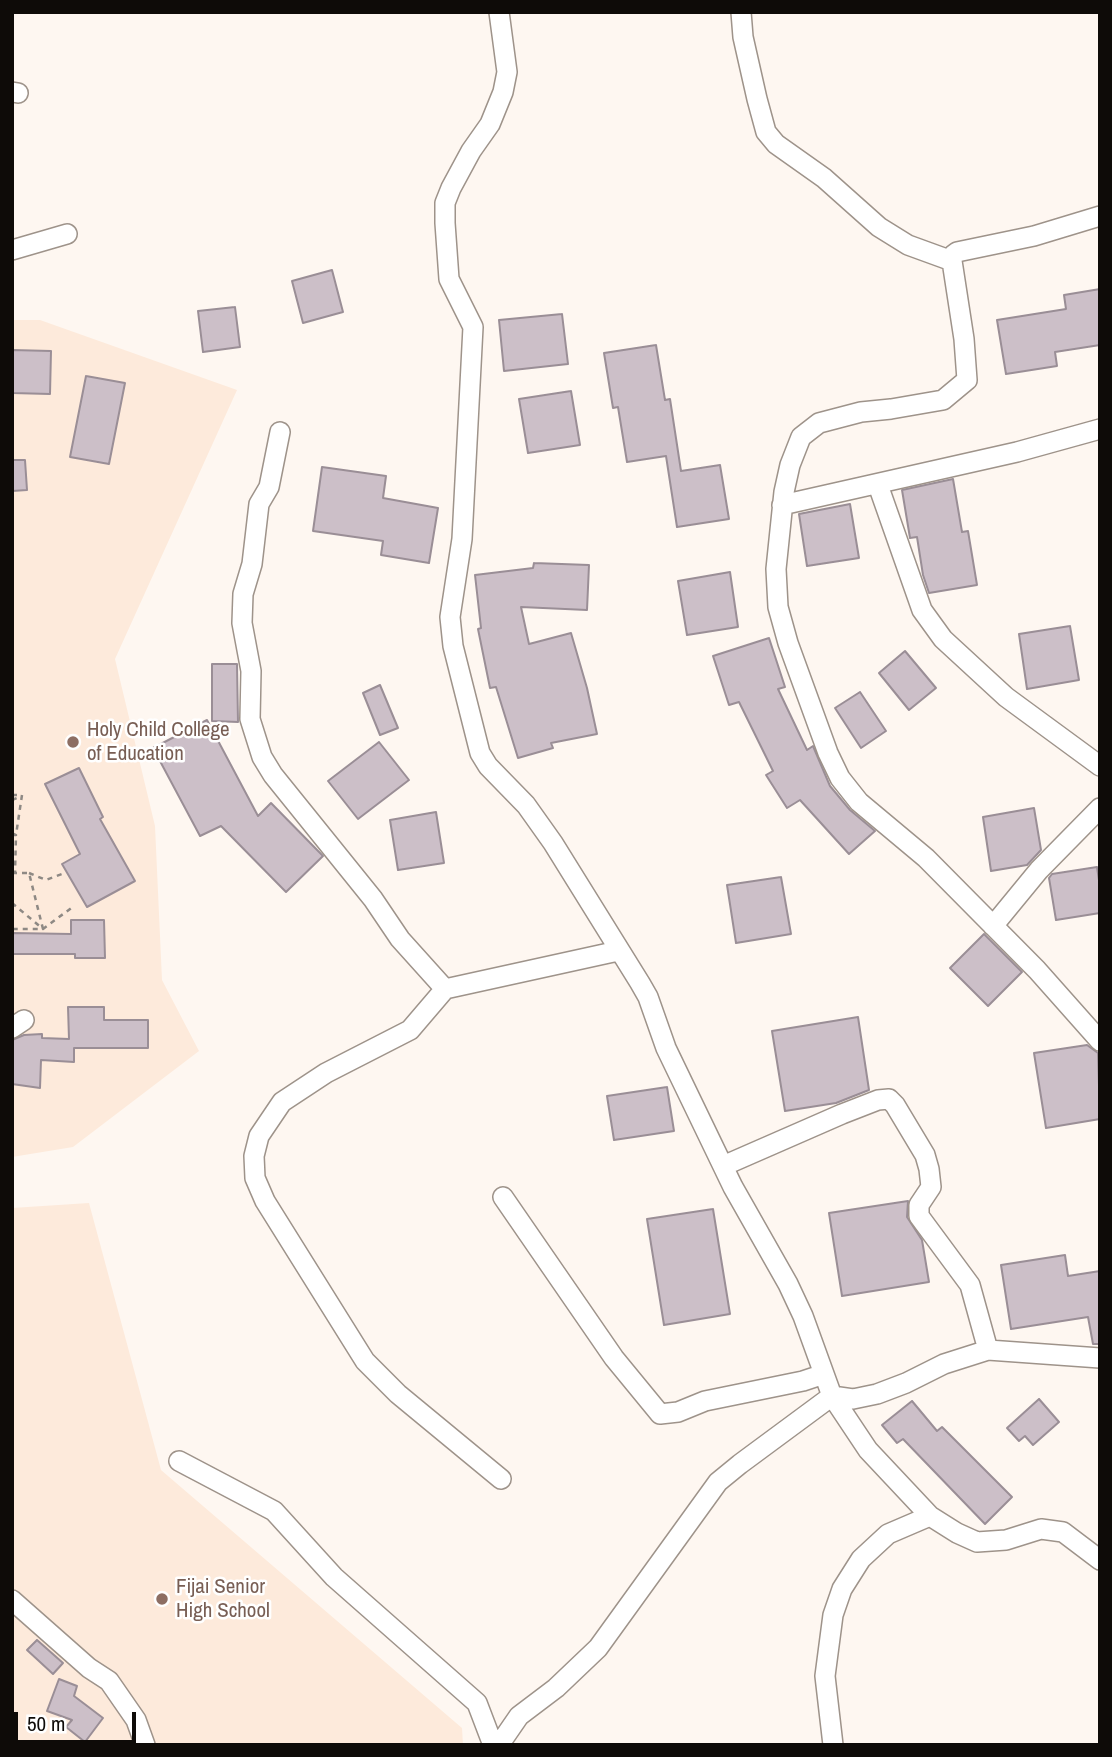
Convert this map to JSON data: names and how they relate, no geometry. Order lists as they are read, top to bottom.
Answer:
{
  "places": ["Holy Child College of Education", "Fijai Senior High School"],
  "scale_bar": "50 m"
}
